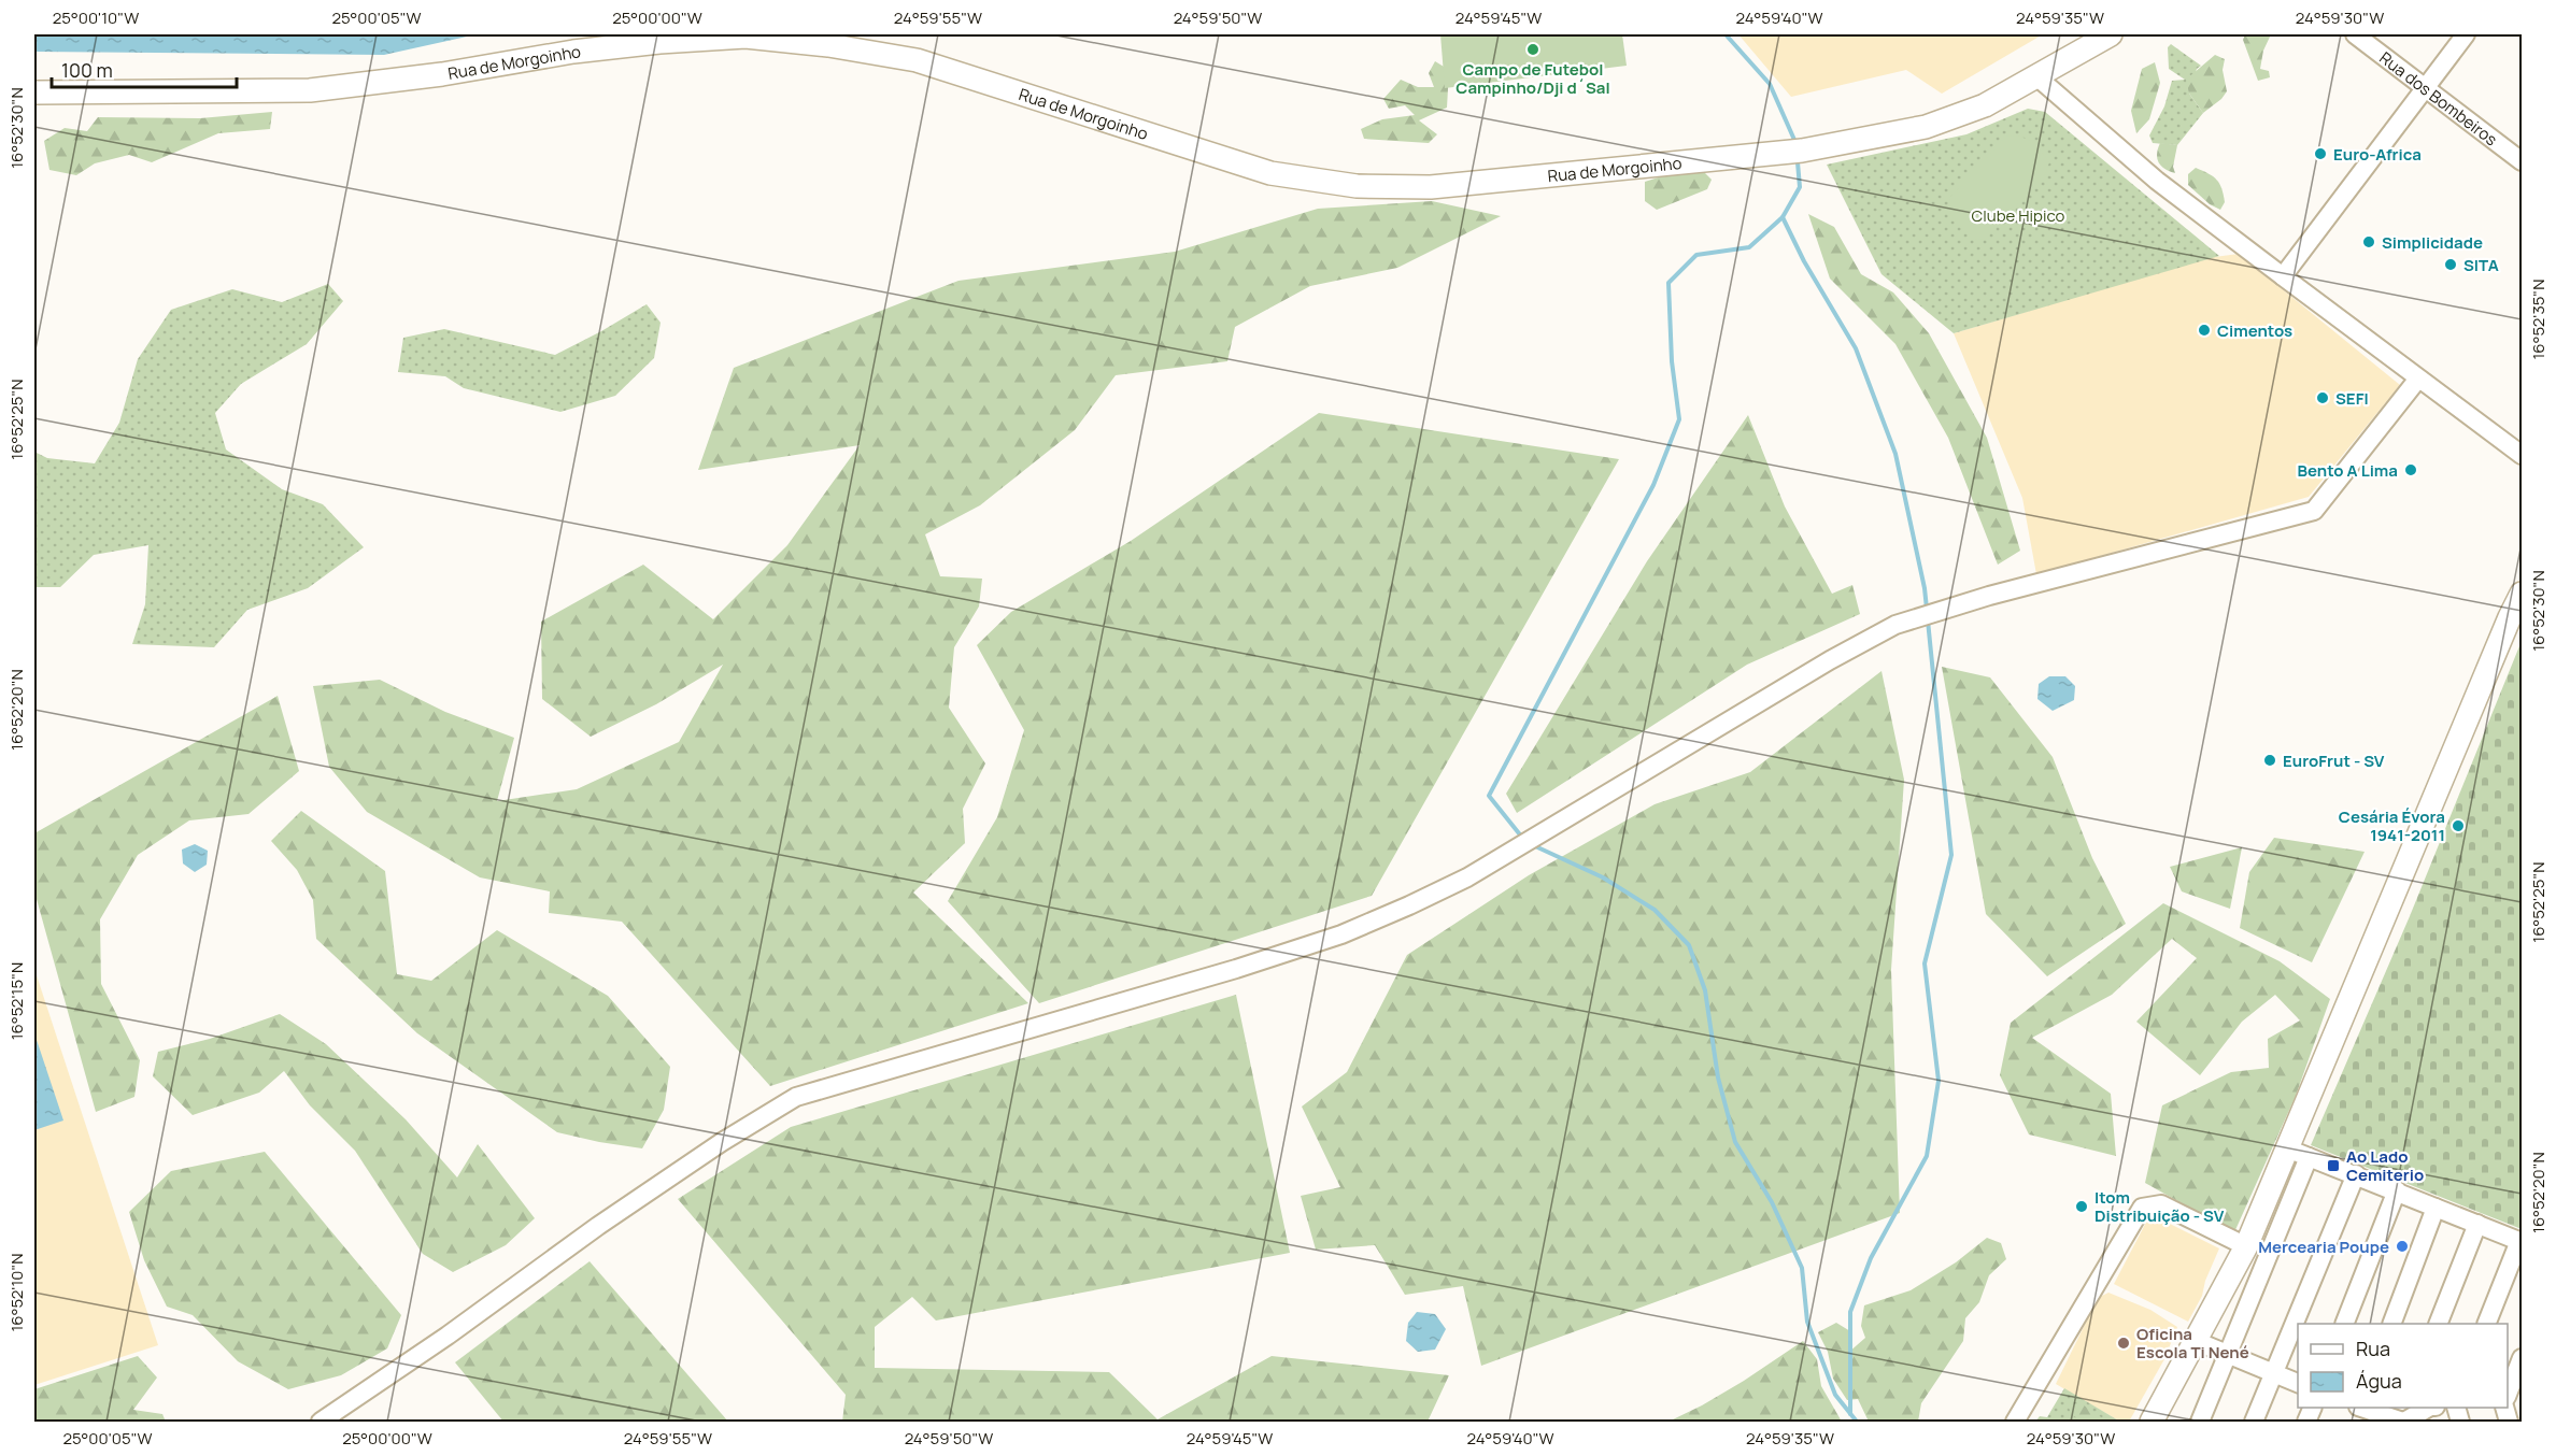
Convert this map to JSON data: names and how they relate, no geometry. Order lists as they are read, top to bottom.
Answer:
{
  "streets": {
    "main road": ["Rua de Morgoinho"],
    "street": ["Rua dos Bombeiros"]
  },
  "parks": ["Clube Hipico"],
  "places": {
    "other": [
      "Campo de Futebol Campinho/Dji d´Sal",
      "Euro-Africa",
      "Simplicidade",
      "SITA",
      "Cimentos",
      "SEFI",
      "Bento A Lima",
      "EuroFrut - SV",
      "Cesária Évora 1941-2011",
      "Itom Distribuição - SV",
      "Mercearia Poupe",
      "Oficina Escola Ti Nené"
    ],
    "transit": ["Ao Lado Cemiterio"]
  },
  "legend": ["Rua", "Água"],
  "scale_bar": "100 m",
  "coordinates": [
    "25°00'10\"W",
    "25°00'05\"W",
    "25°00'00\"W",
    "24°59'55\"W",
    "24°59'50\"W",
    "24°59'45\"W",
    "24°59'40\"W",
    "24°59'35\"W",
    "24°59'30\"W",
    "16°52'30\"N",
    "16°52'35\"N",
    "16°52'25\"N",
    "16°52'20\"N",
    "16°52'15\"N",
    "16°52'10\"N"
  ]
}
